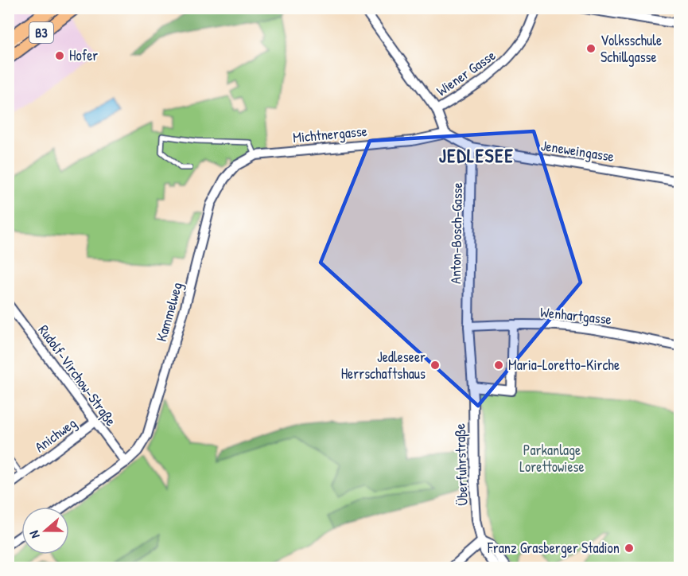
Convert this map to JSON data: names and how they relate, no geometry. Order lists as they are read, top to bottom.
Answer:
{
  "streets": {
    "main road": ["B3"],
    "street": [
      "Wiener Gasse",
      "Michtnergasse",
      "Jeneweingasse",
      "Anton-Bosch-Gasse",
      "Kammelweg",
      "Wenhartgasse",
      "Rudolf-Virchow-Straße",
      "Anichweg",
      "Überfuhrstraße"
    ]
  },
  "crossings": [
    ["Michtnergasse", "Kammelweg"],
    ["Jeneweingasse", "Anton-Bosch-Gasse"],
    ["Anton-Bosch-Gasse", "Wenhartgasse"],
    ["Anton-Bosch-Gasse", "Überfuhrstraße"],
    ["Kammelweg", "Rudolf-Virchow-Straße"],
    ["Rudolf-Virchow-Straße", "Anichweg"]
  ],
  "districts": ["JEDLESEE"],
  "parks": ["Parkanlage Lorettowiese"],
  "places": [
    "Volksschule Schillgasse",
    "Hofer",
    "Jedleseer Herrschaftshaus",
    "Maria-Loretto-Kirche",
    "Franz Grasberger Stadion"
  ],
  "north": "left"
}
